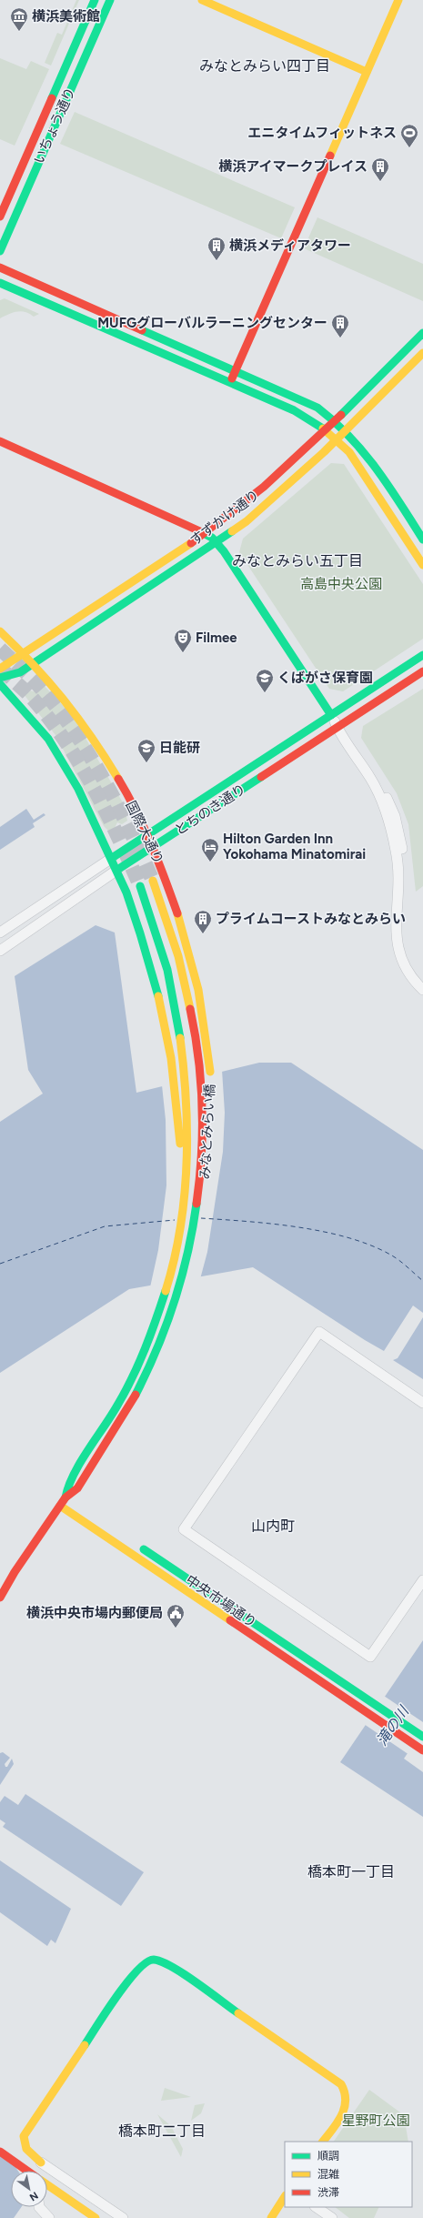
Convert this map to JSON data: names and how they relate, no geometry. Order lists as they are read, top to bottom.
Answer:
{
  "streets": {
    "street": [
      "いちょう通り",
      "すずかけ通り",
      "とちのき通り",
      "国際大通り",
      "みなとみらい橋",
      "中央市場通り"
    ]
  },
  "crossings": [
    ["すずかけ通り", "国際大通り"],
    ["とちのき通り", "国際大通り"],
    ["とちのき通り", "みなとみらい橋"]
  ],
  "districts": [
    "みなとみらい四丁目",
    "みなとみらい五丁目",
    "山内町",
    "橋本町一丁目",
    "橋本町二丁目"
  ],
  "water": ["滝の川"],
  "parks": ["高島中央公園", "星野町公園"],
  "places": {
    "museum": ["横浜美術館"],
    "sports": ["エニタイムフィットネス"],
    "building": [
      "横浜アイマークプレイス",
      "横浜メディアタワー",
      "MUFGグローバルラーニングセンター",
      "プライムコーストみなとみらい"
    ],
    "theatre": ["Filmee"],
    "school or university": ["くばがさ保育園", "日能研"],
    "hotel": ["Hilton Garden Inn Yokohama Minatomirai"],
    "public building": ["横浜中央市場内郵便局"]
  },
  "legend": ["順調", "混雑", "渋滞"],
  "north": "bottom right"
}
